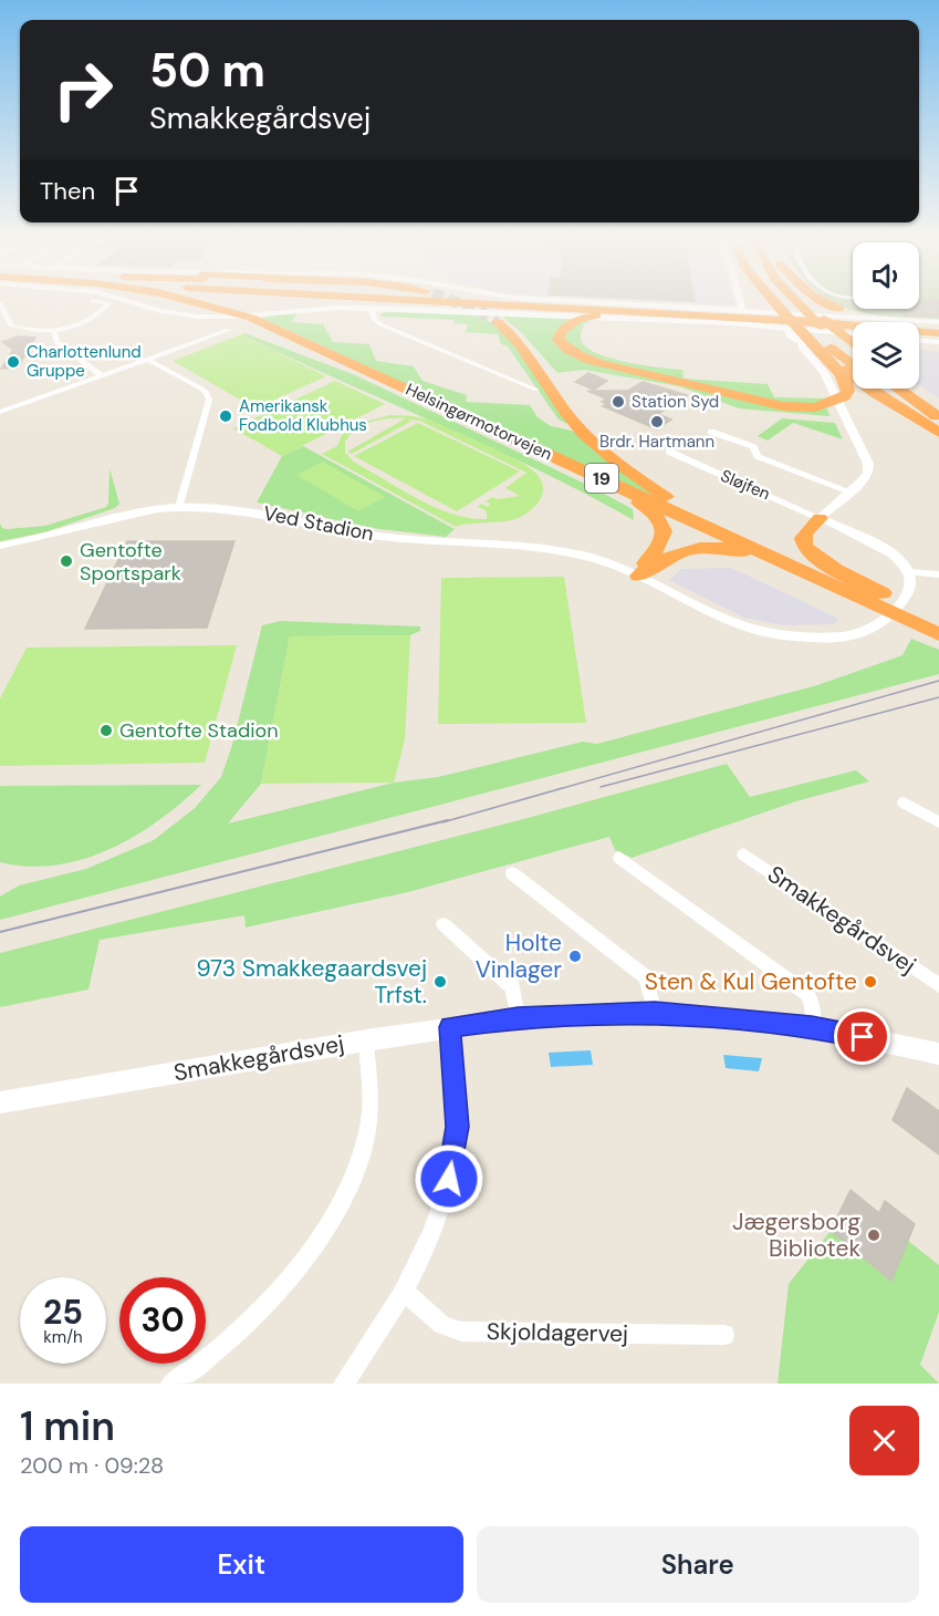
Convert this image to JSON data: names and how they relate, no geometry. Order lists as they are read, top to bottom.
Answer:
{
  "streets": {
    "highway": ["Helsingørmotorvejen", "19"],
    "street": [
      "Sløjfen",
      "Ved Stadion",
      "Smakkegårdsvej",
      "Skjoldagervej"
    ]
  },
  "crossings": [
    ["Helsingørmotorvejen", "Ved Stadion"]
  ],
  "places": [
    "Charlottenlund Gruppe",
    "Station Syd",
    "Amerikansk Fodbold Klubhus",
    "Brdr. Hartmann",
    "Gentofte Sportspark",
    "Gentofte Stadion",
    "Holte Vinlager",
    "973 Smakkegaardsvej Trfst.",
    "Sten & Kul Gentofte",
    "Jægersborg Bibliotek"
  ],
  "page": {
    "turn": ["50 m", "Smakkegårdsvej"],
    "then": "Then",
    "speed": "25 km/h",
    "limit": "30",
    "heading": ["1 min", "200 m · 09:28"],
    "buttons": ["Exit", "Share"]
  }
}
